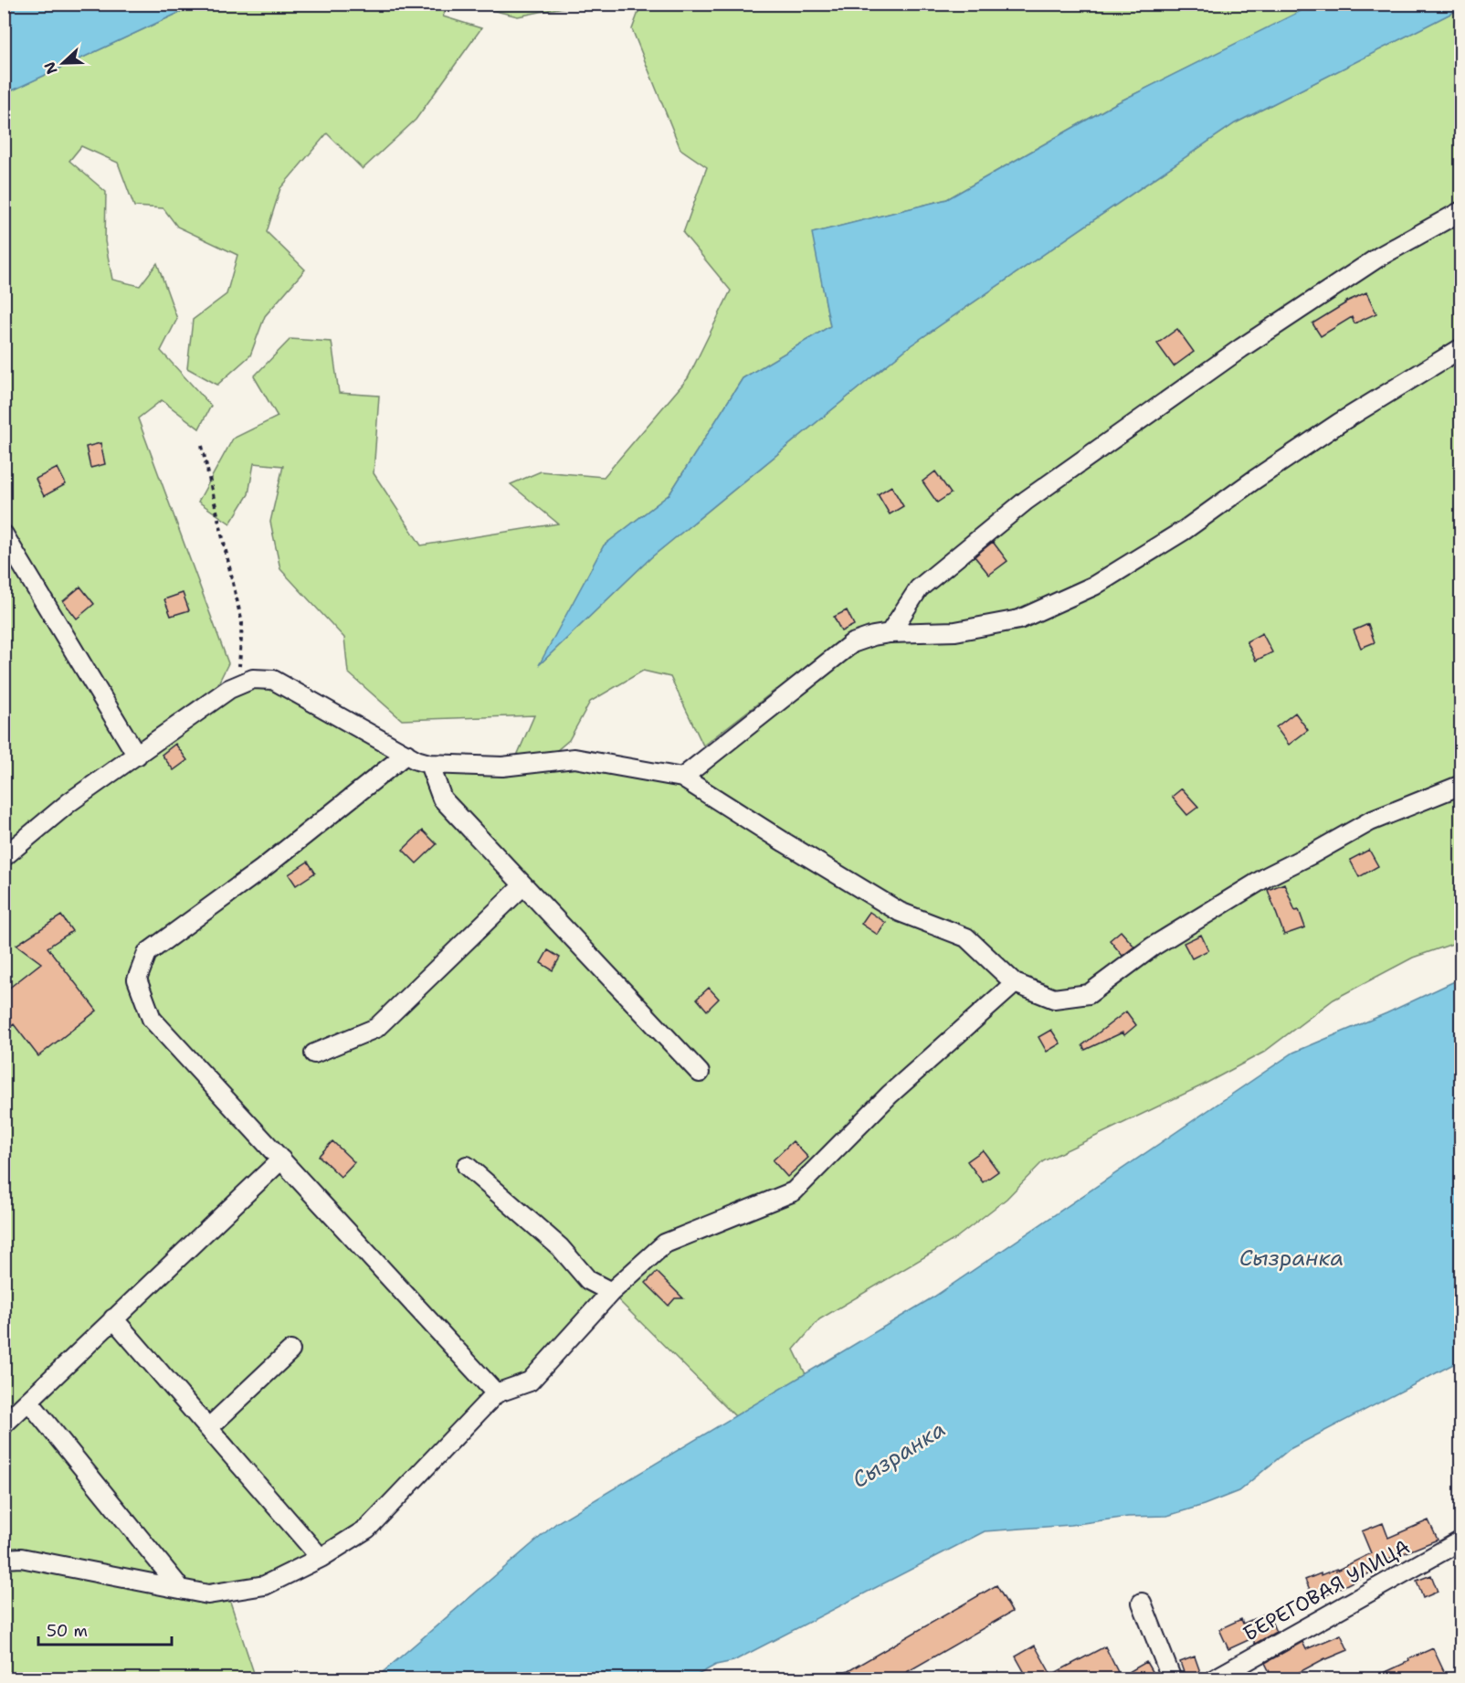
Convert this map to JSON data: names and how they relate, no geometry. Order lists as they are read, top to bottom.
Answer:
{
  "streets": {
    "street": ["БЕРЕГОВАЯ УЛИЦА"]
  },
  "water": ["Сызранка"],
  "scale_bar": "50 m",
  "north": "left"
}
